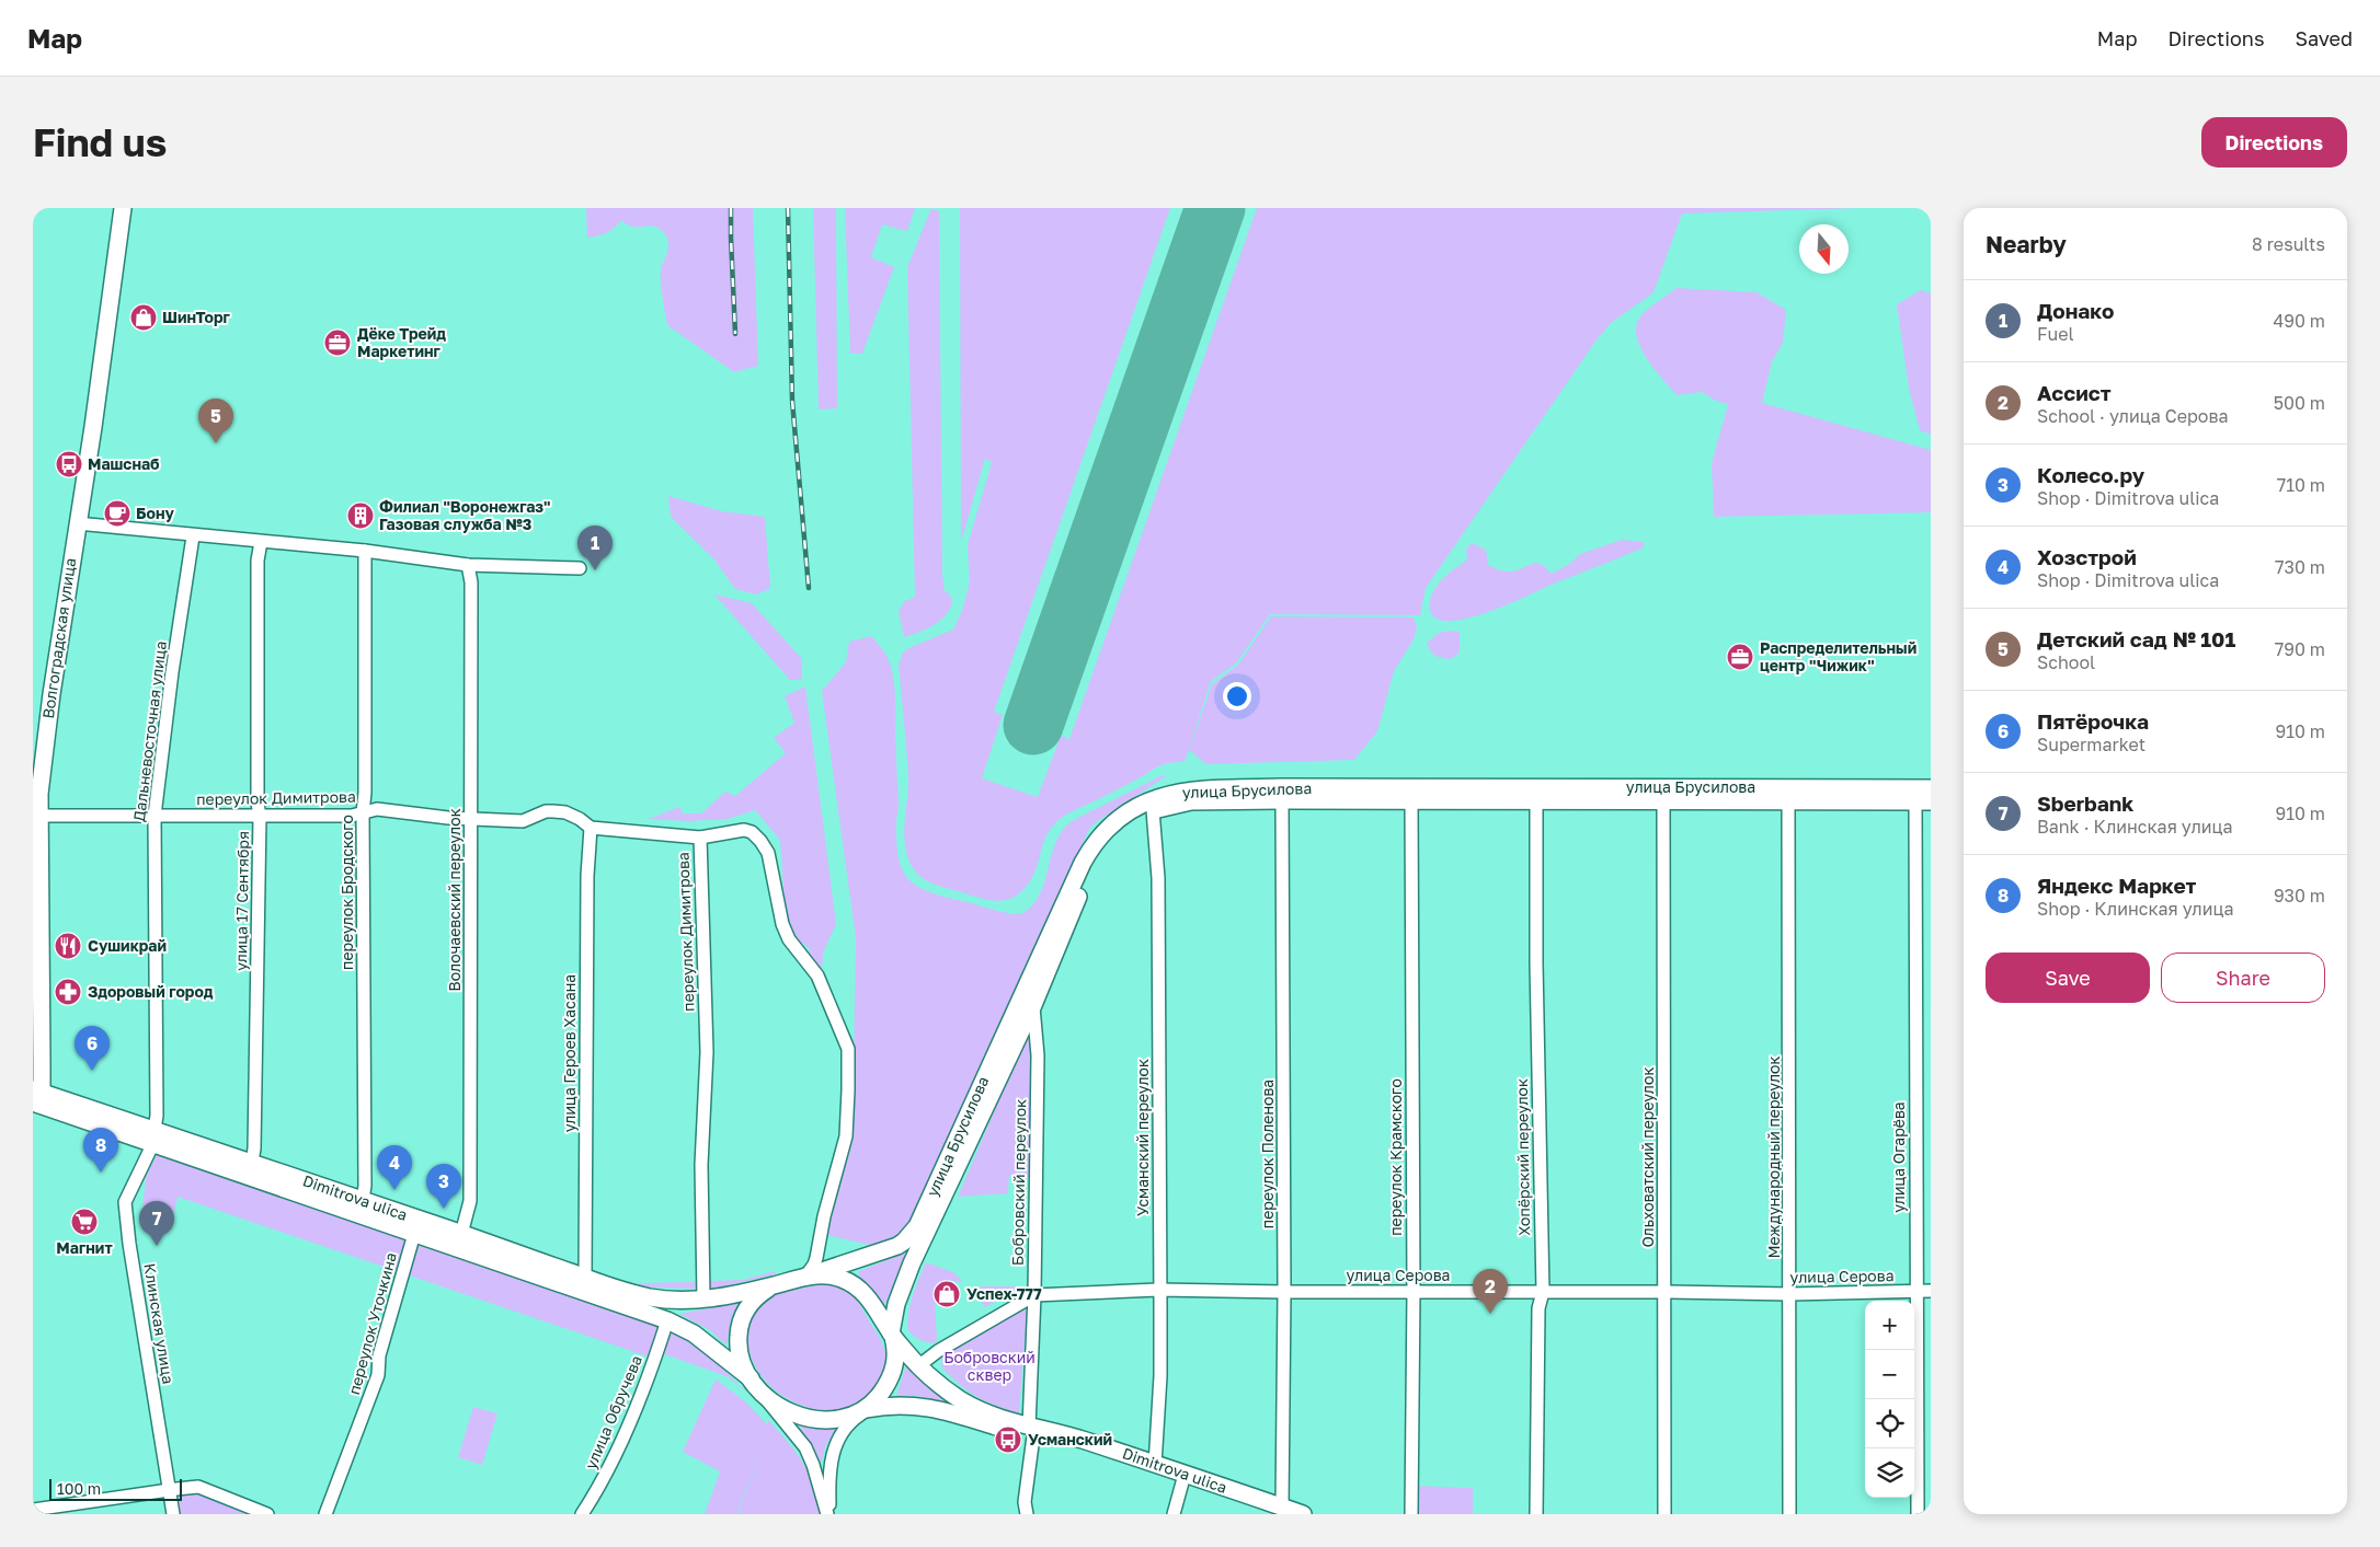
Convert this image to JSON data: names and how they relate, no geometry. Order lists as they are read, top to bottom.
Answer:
{
  "streets": {
    "main road": ["Волгоградская улица", "улица Брусилова", "Dimitrova ulica"],
    "street": [
      "Дальневосточная улица",
      "переулок Димитрова",
      "переулок Бродского",
      "Волочаевский переулок",
      "улица 17 Сентября",
      "улица Героев Хасана",
      "Усманский переулок",
      "переулок Поленова",
      "переулок Крамского",
      "Хопёрский переулок",
      "Ольховатский переулок",
      "Международный переулок",
      "улица Огарёва",
      "Бобровский переулок",
      "улица Серова",
      "Клинская улица",
      "переулок Уточкина",
      "улица Обручева"
    ]
  },
  "crossings": [
    ["Волгоградская улица", "переулок Димитрова"],
    ["Волгоградская улица", "Dimitrova ulica"],
    ["Дальневосточная улица", "переулок Димитрова"],
    ["Дальневосточная улица", "Dimitrova ulica"],
    ["Дальневосточная улица", "Клинская улица"],
    ["улица Брусилова", "Усманский переулок"],
    ["улица Брусилова", "переулок Поленова"],
    ["улица Брусилова", "переулок Крамского"],
    ["улица Брусилова", "Хопёрский переулок"],
    ["улица Брусилова", "Ольховатский переулок"],
    ["улица Брусилова", "Международный переулок"],
    ["улица Брусилова", "улица Огарёва"],
    ["улица Брусилова", "Бобровский переулок"],
    ["улица Брусилова", "Dimitrova ulica"],
    ["переулок Димитрова", "переулок Бродского"],
    ["переулок Димитрова", "Волочаевский переулок"],
    ["переулок Димитрова", "улица 17 Сентября"],
    ["переулок Димитрова", "улица Героев Хасана"],
    ["переулок Димитрова", "Dimitrova ulica"],
    ["переулок Бродского", "Dimitrova ulica"],
    ["Волочаевский переулок", "Dimitrova ulica"],
    ["улица 17 Сентября", "Dimitrova ulica"],
    ["улица Героев Хасана", "Dimitrova ulica"],
    ["Усманский переулок", "Dimitrova ulica"],
    ["Усманский переулок", "улица Серова"],
    ["переулок Поленова", "Dimitrova ulica"],
    ["переулок Поленова", "улица Серова"],
    ["переулок Крамского", "улица Серова"],
    ["Хопёрский переулок", "улица Серова"],
    ["Ольховатский переулок", "улица Серова"],
    ["Международный переулок", "улица Серова"],
    ["улица Огарёва", "улица Серова"],
    ["Бобровский переулок", "Dimitrova ulica"],
    ["Бобровский переулок", "улица Серова"],
    ["Dimitrova ulica", "Клинская улица"],
    ["Dimitrova ulica", "переулок Уточкина"],
    ["Dimitrova ulica", "улица Обручева"]
  ],
  "parks": ["Бобровский сквер"],
  "places": {
    "shop": ["ШинТорг", "Успех-777"],
    "office": ["Дёке Трейд Маркетинг", "Распределительный центр \"Чижик\""],
    "bus stop": ["Машснаб", "Усманский"],
    "cafe": ["Бону"],
    "building": ["Филиал \"Воронежгаз\" Газовая служба №3"],
    "restaurant": ["Сушикрай"],
    "pharmacy": ["Здоровый город"],
    "supermarket": ["Магнит"]
  },
  "scale_bar": "100 m",
  "north": "bottom",
  "page": {
    "header": "Map",
    "nav": ["Map", "Directions", "Saved"],
    "buttons": [
      "Directions",
      ["Save", "Share"]
    ],
    "title": "Find us",
    "heading": ["Nearby", "8 results"],
    "list": [
      {
        "mark": "1",
        "name": "Донако",
        "note": "Fuel",
        "value": "490 m"
      },
      {
        "mark": "2",
        "name": "Ассист",
        "note": "School · улица Серова",
        "value": "500 m"
      },
      {
        "mark": "3",
        "name": "Колесо.ру",
        "note": "Shop · Dimitrova ulica",
        "value": "710 m"
      },
      {
        "mark": "4",
        "name": "Хозстрой",
        "note": "Shop · Dimitrova ulica",
        "value": "730 m"
      },
      {
        "mark": "5",
        "name": "Детский сад № 101",
        "note": "School",
        "value": "790 m"
      },
      {
        "mark": "6",
        "name": "Пятёрочка",
        "note": "Supermarket",
        "value": "910 m"
      },
      {
        "mark": "7",
        "name": "Sberbank",
        "note": "Bank · Клинская улица",
        "value": "910 m"
      },
      {
        "mark": "8",
        "name": "Яндекс Маркет",
        "note": "Shop · Клинская улица",
        "value": "930 m"
      }
    ],
    "pins": [
      "5",
      "1",
      "6",
      "8",
      "4",
      "3",
      "7",
      "2"
    ],
    "map_buttons": ["+", "−"],
    "scale": "100 m"
  }
}
